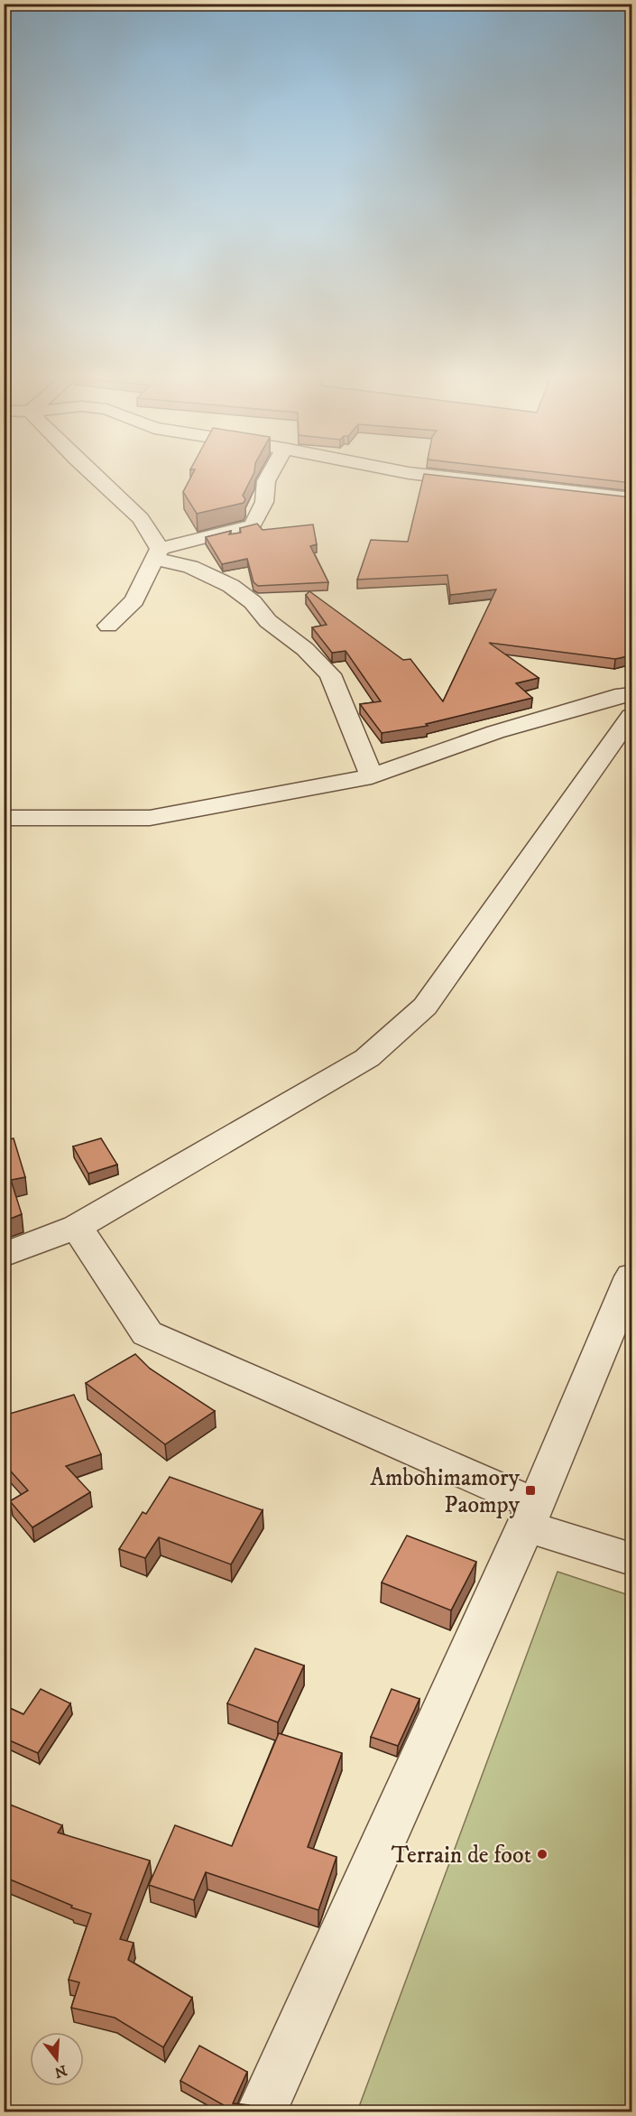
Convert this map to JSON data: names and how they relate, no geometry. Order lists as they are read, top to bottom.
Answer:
{
  "places": {
    "transit": ["Ambohimamory Paompy"],
    "other": ["Terrain de foot"]
  },
  "north": "bottom"
}
